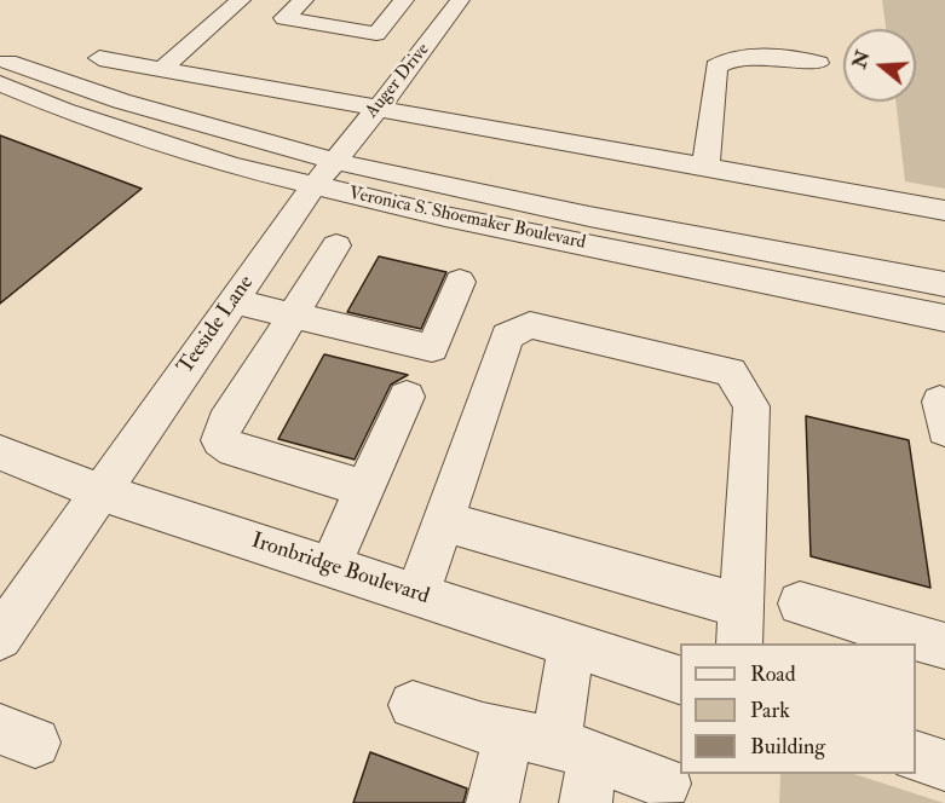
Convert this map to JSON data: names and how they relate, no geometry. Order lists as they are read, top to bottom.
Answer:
{
  "streets": {
    "street": [
      "Auger Drive",
      "Veronica S. Shoemaker Boulevard",
      "Teeside Lane",
      "Ironbridge Boulevard"
    ]
  },
  "crossings": [
    ["Auger Drive", "Veronica S. Shoemaker Boulevard"],
    ["Auger Drive", "Teeside Lane"],
    ["Veronica S. Shoemaker Boulevard", "Teeside Lane"],
    ["Teeside Lane", "Ironbridge Boulevard"]
  ],
  "legend": ["Road", "Park", "Building"],
  "north": "left"
}
